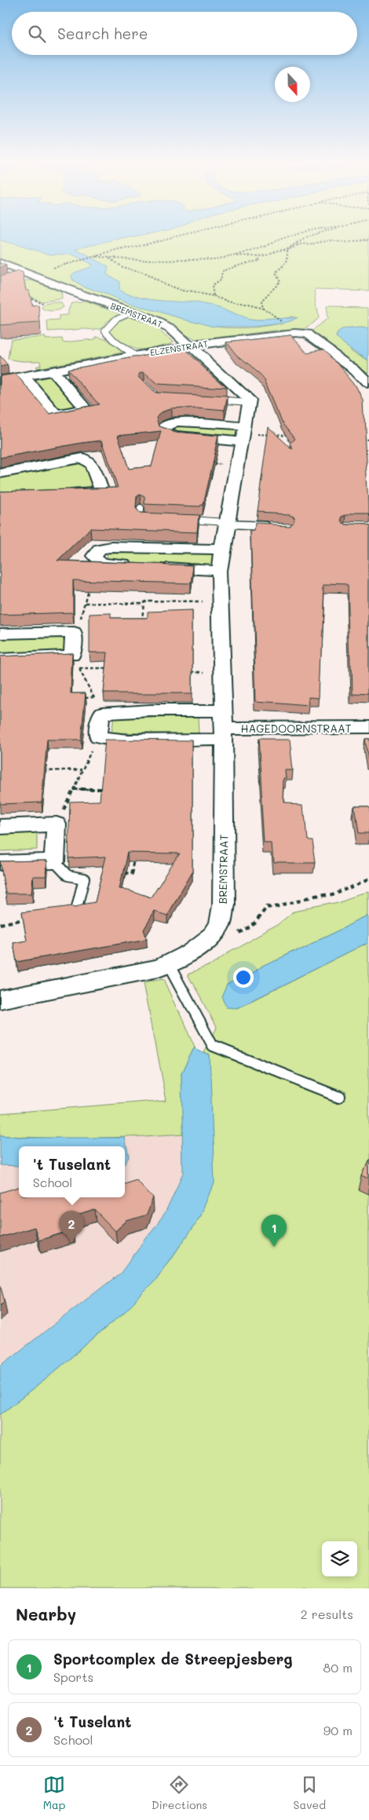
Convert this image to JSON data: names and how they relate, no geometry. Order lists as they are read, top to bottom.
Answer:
{
  "streets": {
    "street": ["BREMSTRAAT", "ELZENSTRAAT", "HAGEDOORNSTRAAT"]
  },
  "crossings": [
    ["BREMSTRAAT", "ELZENSTRAAT"],
    ["BREMSTRAAT", "HAGEDOORNSTRAAT"]
  ],
  "north": "bottom",
  "page": {
    "search": "Search here",
    "popup": ["'t Tuselant", "School"],
    "pins": ["2", "1"],
    "heading": ["Nearby", "2 results"],
    "list": [
      {
        "mark": "1",
        "name": "Sportcomplex de Streepjesberg",
        "note": "Sports",
        "value": "80 m"
      },
      {
        "mark": "2",
        "name": "'t Tuselant",
        "note": "School",
        "value": "90 m"
      }
    ],
    "nav": ["Map", "Directions", "Saved"]
  }
}
